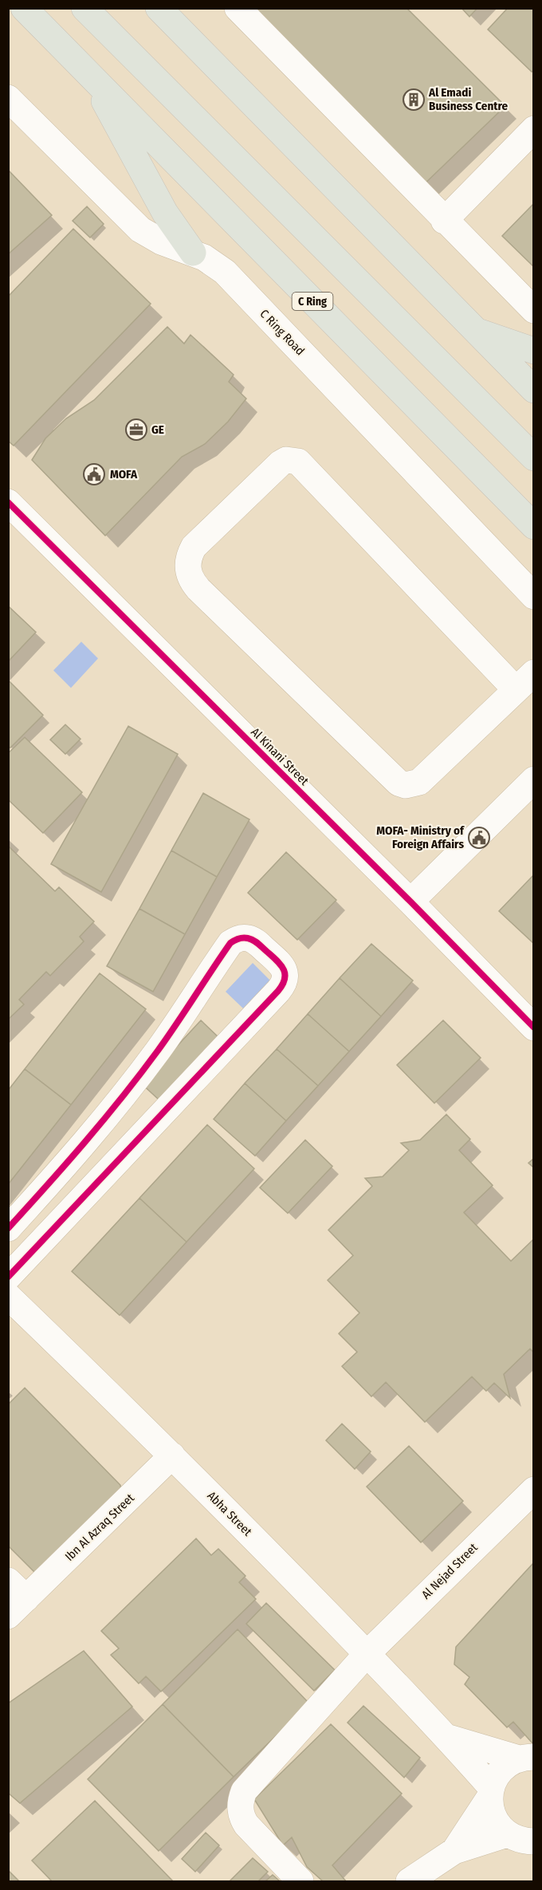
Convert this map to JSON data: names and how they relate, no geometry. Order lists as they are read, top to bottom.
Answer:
{
  "streets": {
    "highway": ["C Ring"],
    "street": [
      "C Ring Road",
      "Al Kinani Street",
      "Abha Street",
      "Ibn Al Azraq Street",
      "Al Nejad Street"
    ]
  },
  "crossings": [
    ["Abha Street", "Ibn Al Azraq Street"],
    ["Abha Street", "Al Nejad Street"]
  ],
  "places": {
    "building": ["Al Emadi Business Centre"],
    "office": ["GE"],
    "public building": ["MOFA", "MOFA- Ministry of Foreign Affairs"]
  }
}
